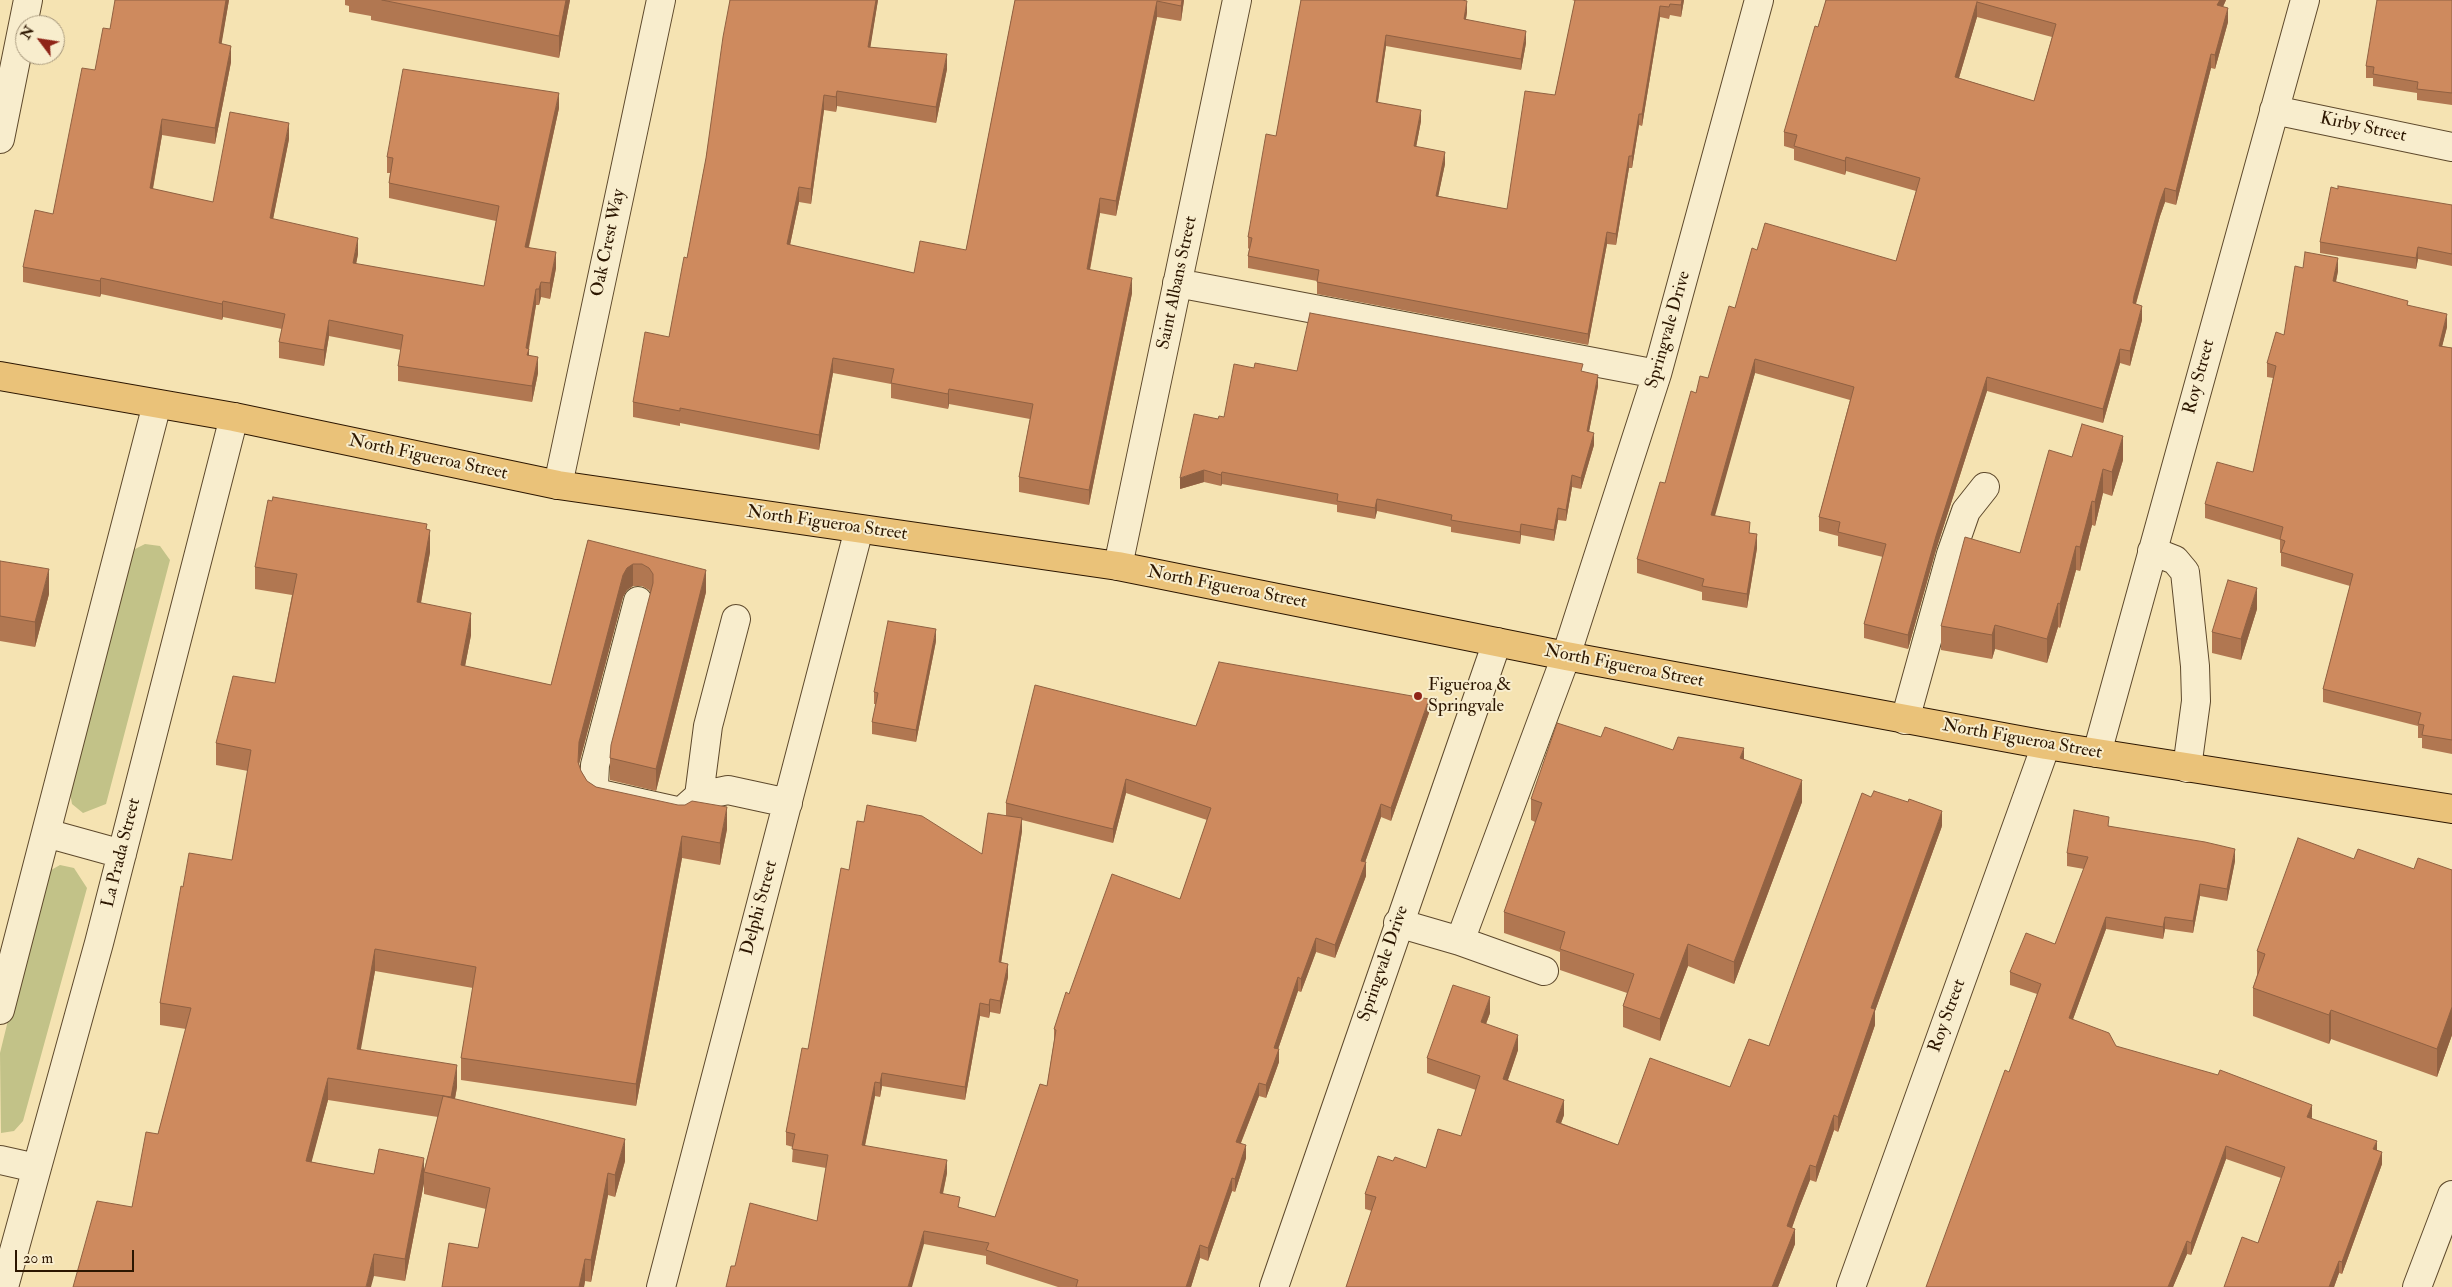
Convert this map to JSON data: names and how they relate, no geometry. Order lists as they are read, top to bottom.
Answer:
{
  "streets": {
    "main road": ["North Figueroa Street"],
    "street": [
      "Kirby Street",
      "Oak Crest Way",
      "Saint Albans Street",
      "Springvale Drive",
      "Roy Street",
      "La Prada Street",
      "Delphi Street"
    ]
  },
  "crossings": [
    ["Kirby Street", "Roy Street"],
    ["Oak Crest Way", "North Figueroa Street"],
    ["Saint Albans Street", "North Figueroa Street"],
    ["Springvale Drive", "North Figueroa Street"],
    ["Roy Street", "North Figueroa Street"],
    ["North Figueroa Street", "La Prada Street"],
    ["North Figueroa Street", "Delphi Street"]
  ],
  "places": ["Figueroa & Springvale"],
  "scale_bar": "20 m",
  "north": "top left"
}
